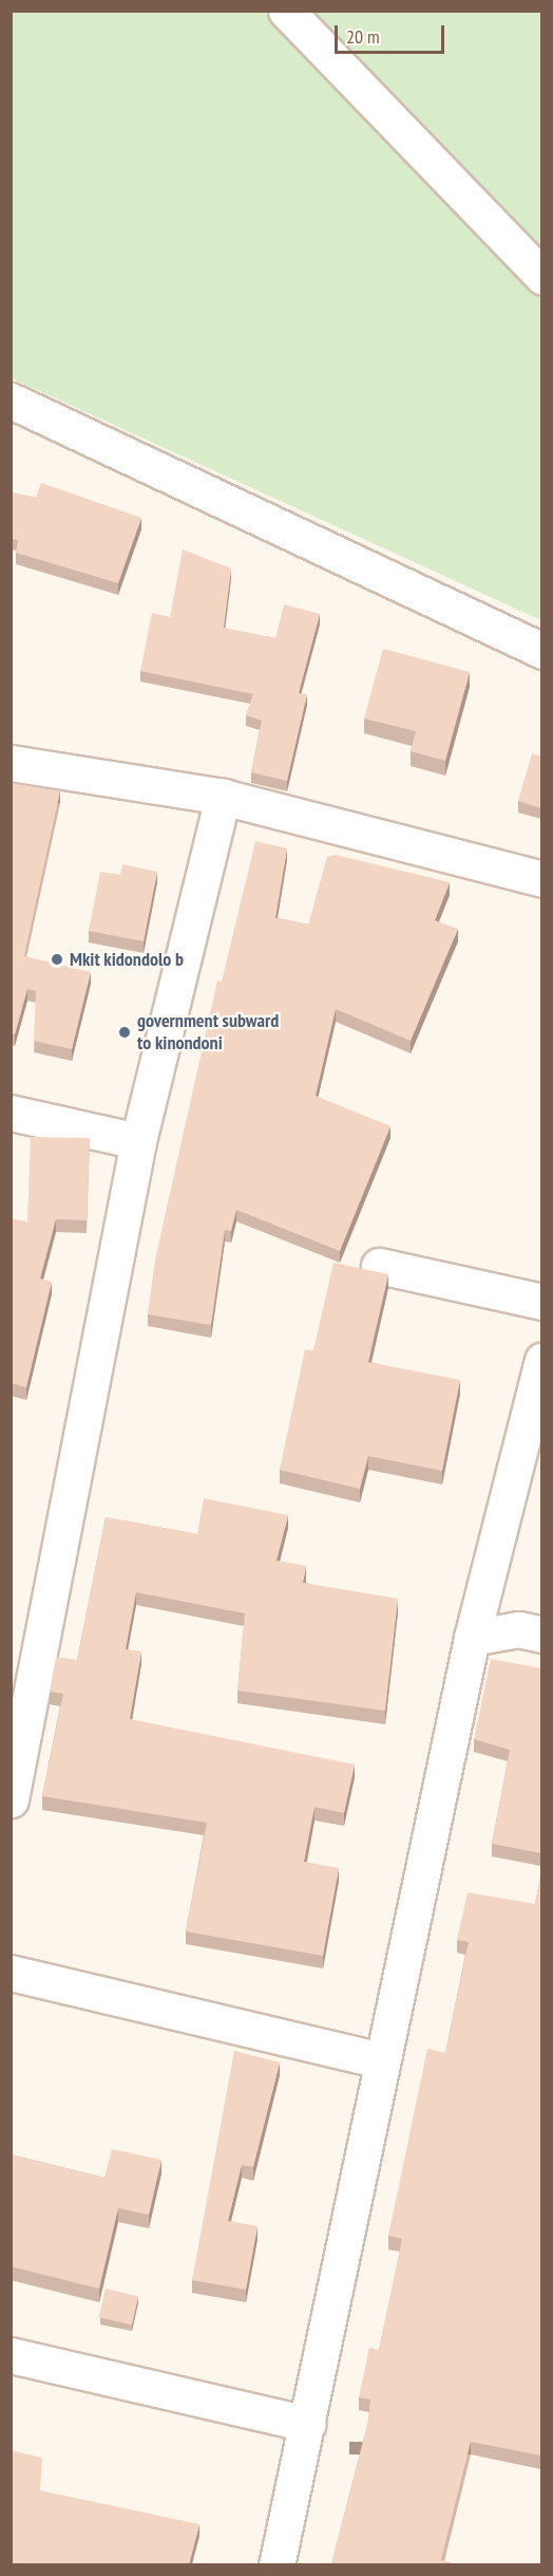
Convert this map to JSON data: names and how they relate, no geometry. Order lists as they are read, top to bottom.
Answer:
{
  "places": ["Mkit kidondolo b", "government subward to kinondoni"],
  "scale_bar": "20 m"
}
